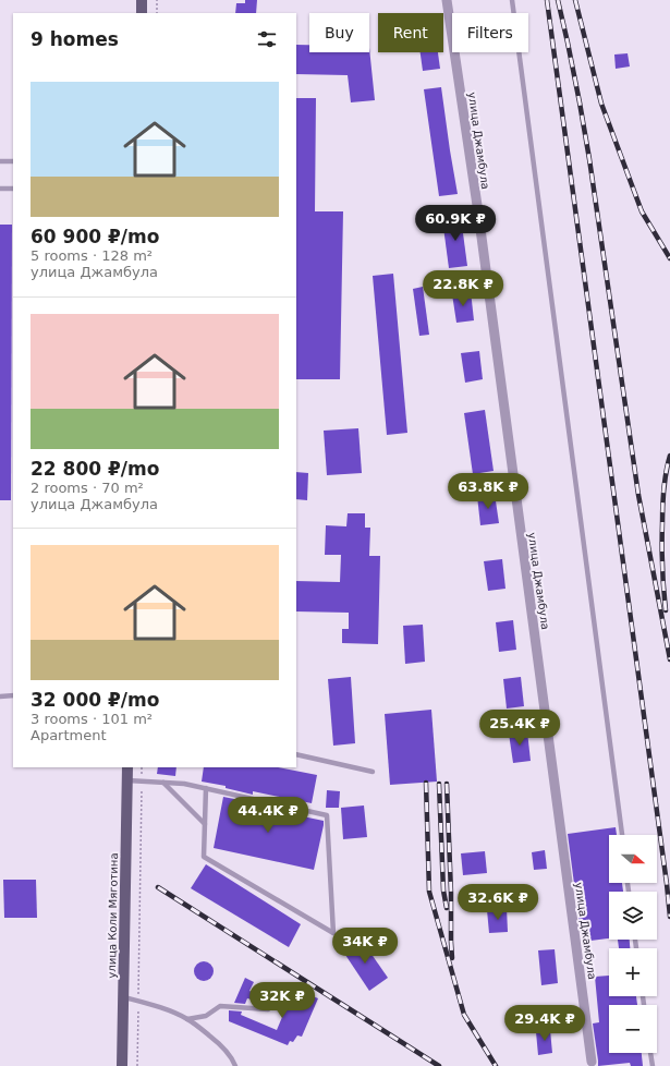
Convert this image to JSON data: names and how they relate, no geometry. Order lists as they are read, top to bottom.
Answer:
{
  "streets": {
    "main road": ["улица Коли Мяготина"],
    "street": ["улица Джамбула"]
  },
  "north": "right",
  "page": {
    "chip": ["Buy", "Rent", "Filters"],
    "heading": "9 homes",
    "list": [
      {
        "name": "60 900 ₽/mo",
        "note": "5 rooms · 128 m² · улица Джамбула"
      },
      {
        "name": "22 800 ₽/mo",
        "note": "2 rooms · 70 m² · улица Джамбула"
      },
      {
        "name": "32 000 ₽/mo",
        "note": "3 rooms · 101 m² · Apartment"
      }
    ],
    "price": [
      "60.9K ₽",
      "22.8K ₽",
      "63.8K ₽",
      "25.4K ₽",
      "44.4K ₽",
      "32.6K ₽",
      "34K ₽",
      "32K ₽",
      "29.4K ₽"
    ],
    "map_buttons": ["+", "−"]
  }
}
